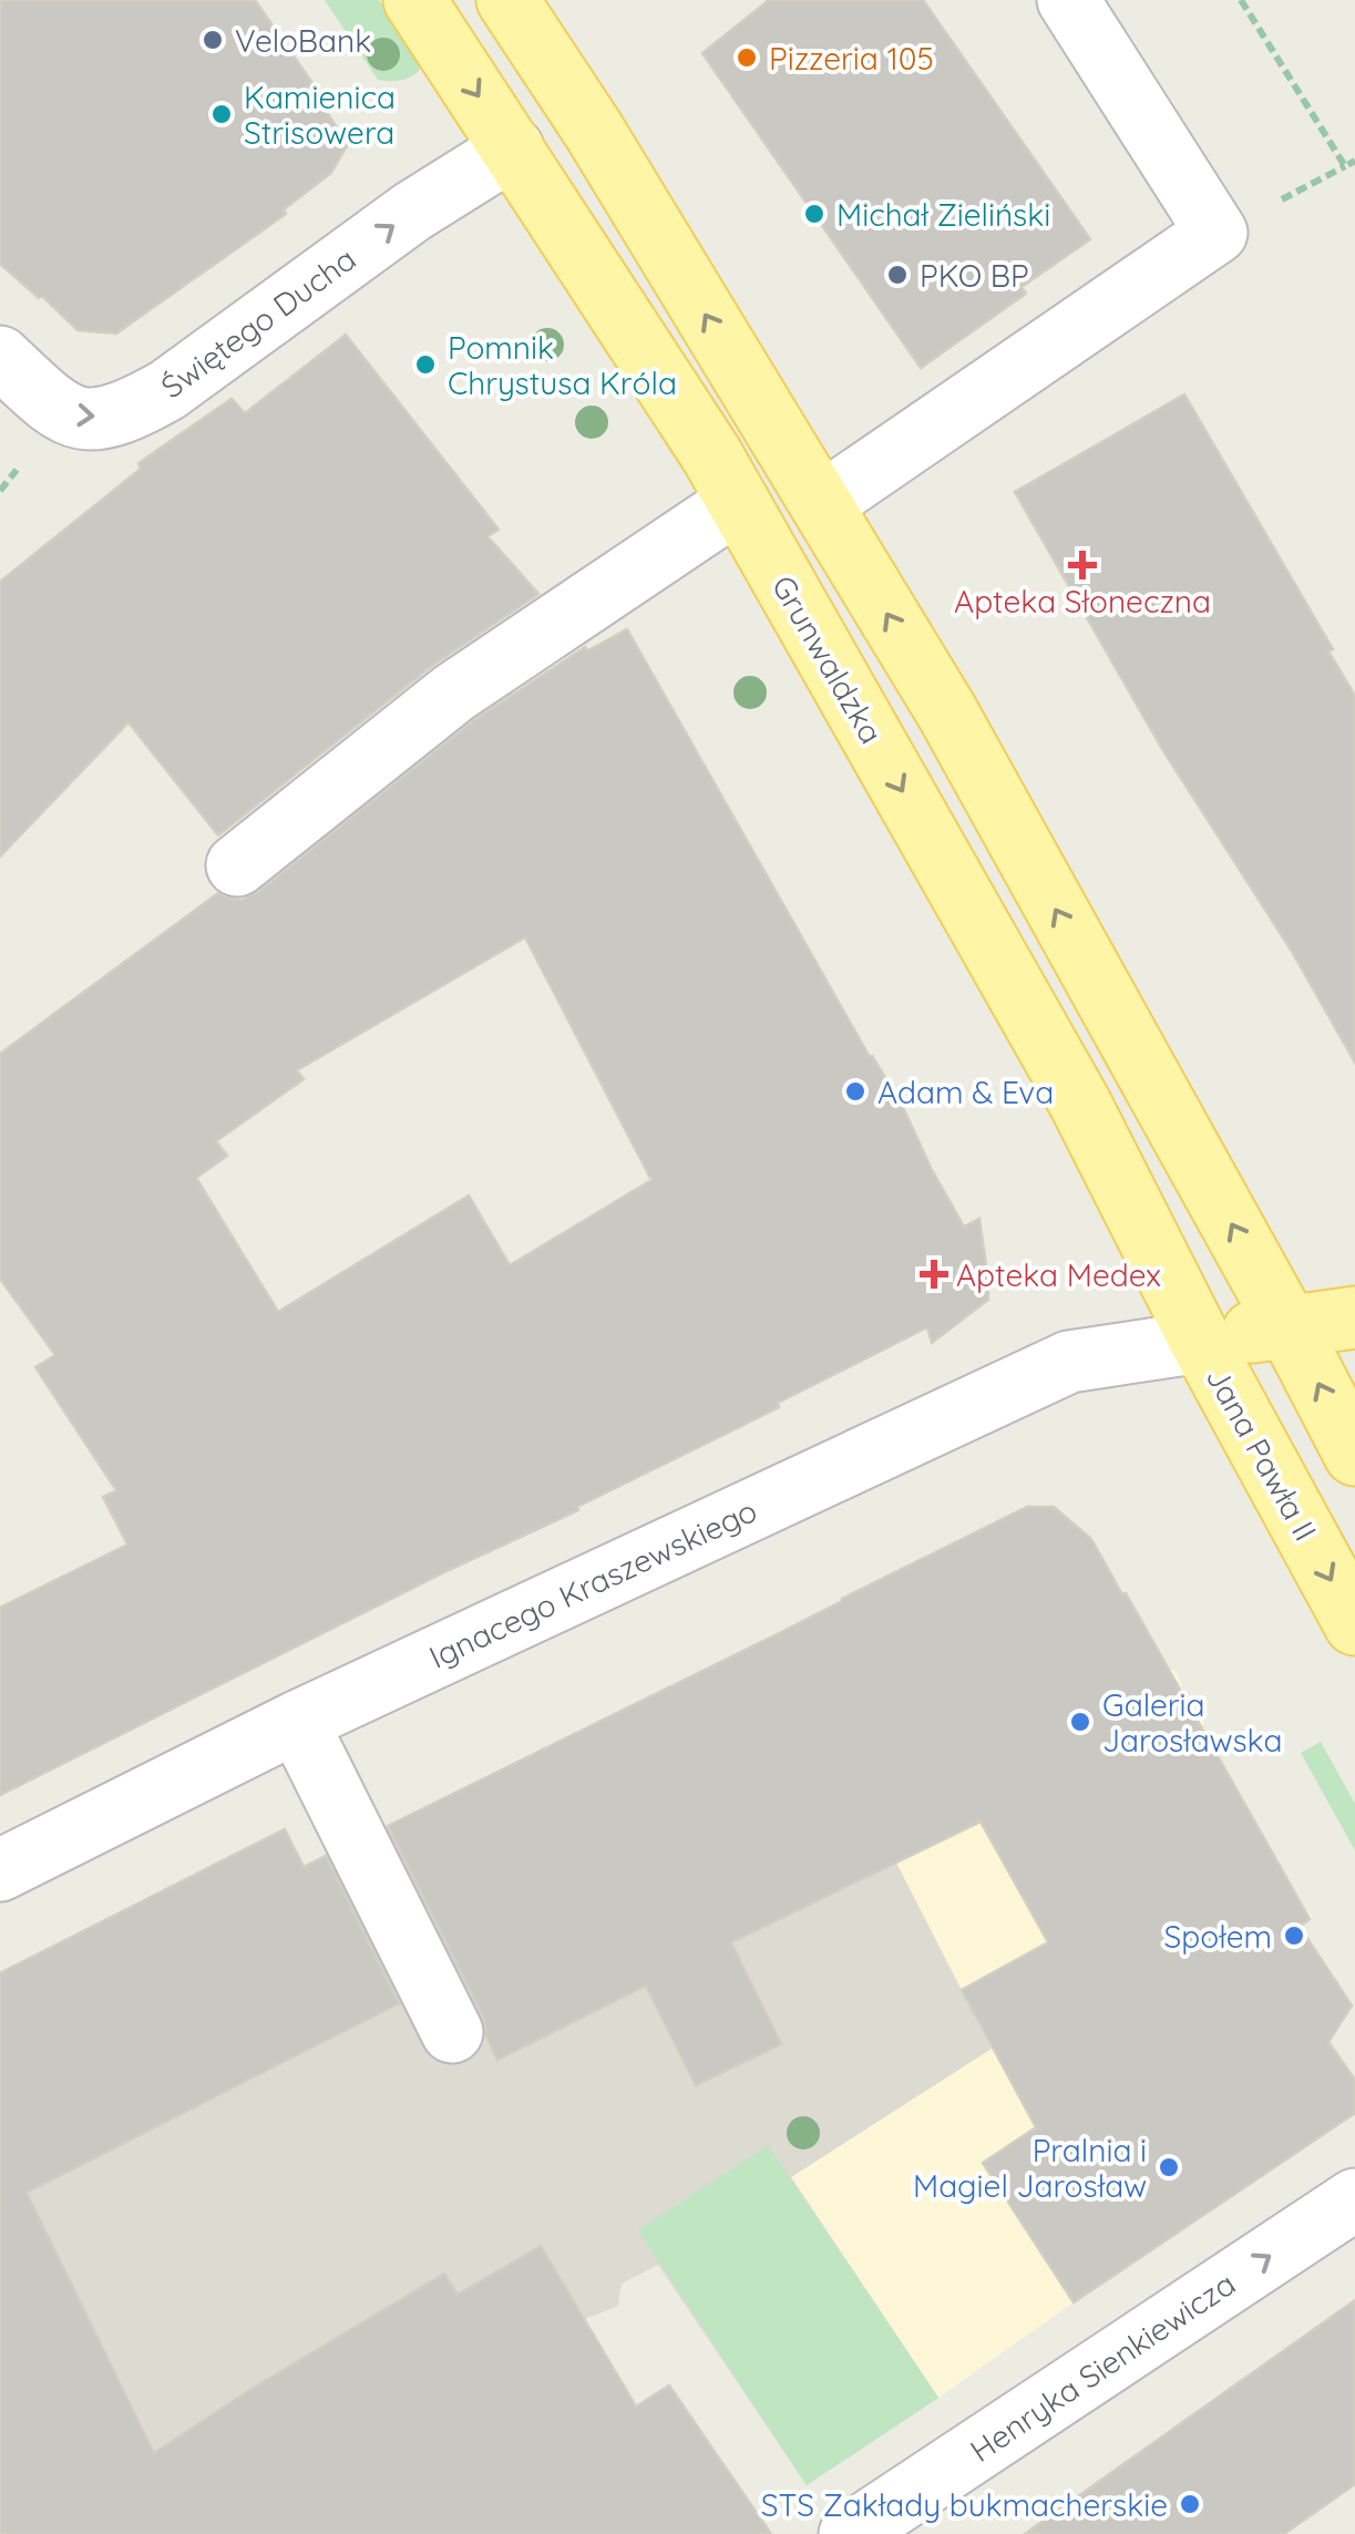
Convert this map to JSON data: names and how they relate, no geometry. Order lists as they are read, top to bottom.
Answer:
{
  "streets": {
    "main road": ["Grunwaldzka", "Jana Pawła II"],
    "street": ["Świętego Ducha", "Ignacego Kraszewskiego", "Henryka Sienkiewicza"]
  },
  "crossings": [
    ["Świętego Ducha", "Grunwaldzka"],
    ["Grunwaldzka", "Jana Pawła II"],
    ["Grunwaldzka", "Ignacego Kraszewskiego"],
    ["Jana Pawła II", "Ignacego Kraszewskiego"]
  ],
  "one_way": ["Henryka Sienkiewicza"],
  "places": {
    "other": [
      "VeloBank",
      "Pizzeria 105",
      "Kamienica Strisowera",
      "Michał Zieliński",
      "PKO BP",
      "Pomnik Chrystusa Króla",
      "Adam & Eva",
      "Galeria Jarosławska",
      "Społem",
      "Pralnia i Magiel Jarosław",
      "STS Zakłady bukmacherskie"
    ],
    "health": ["Apteka Słoneczna", "Apteka Medex"]
  }
}
